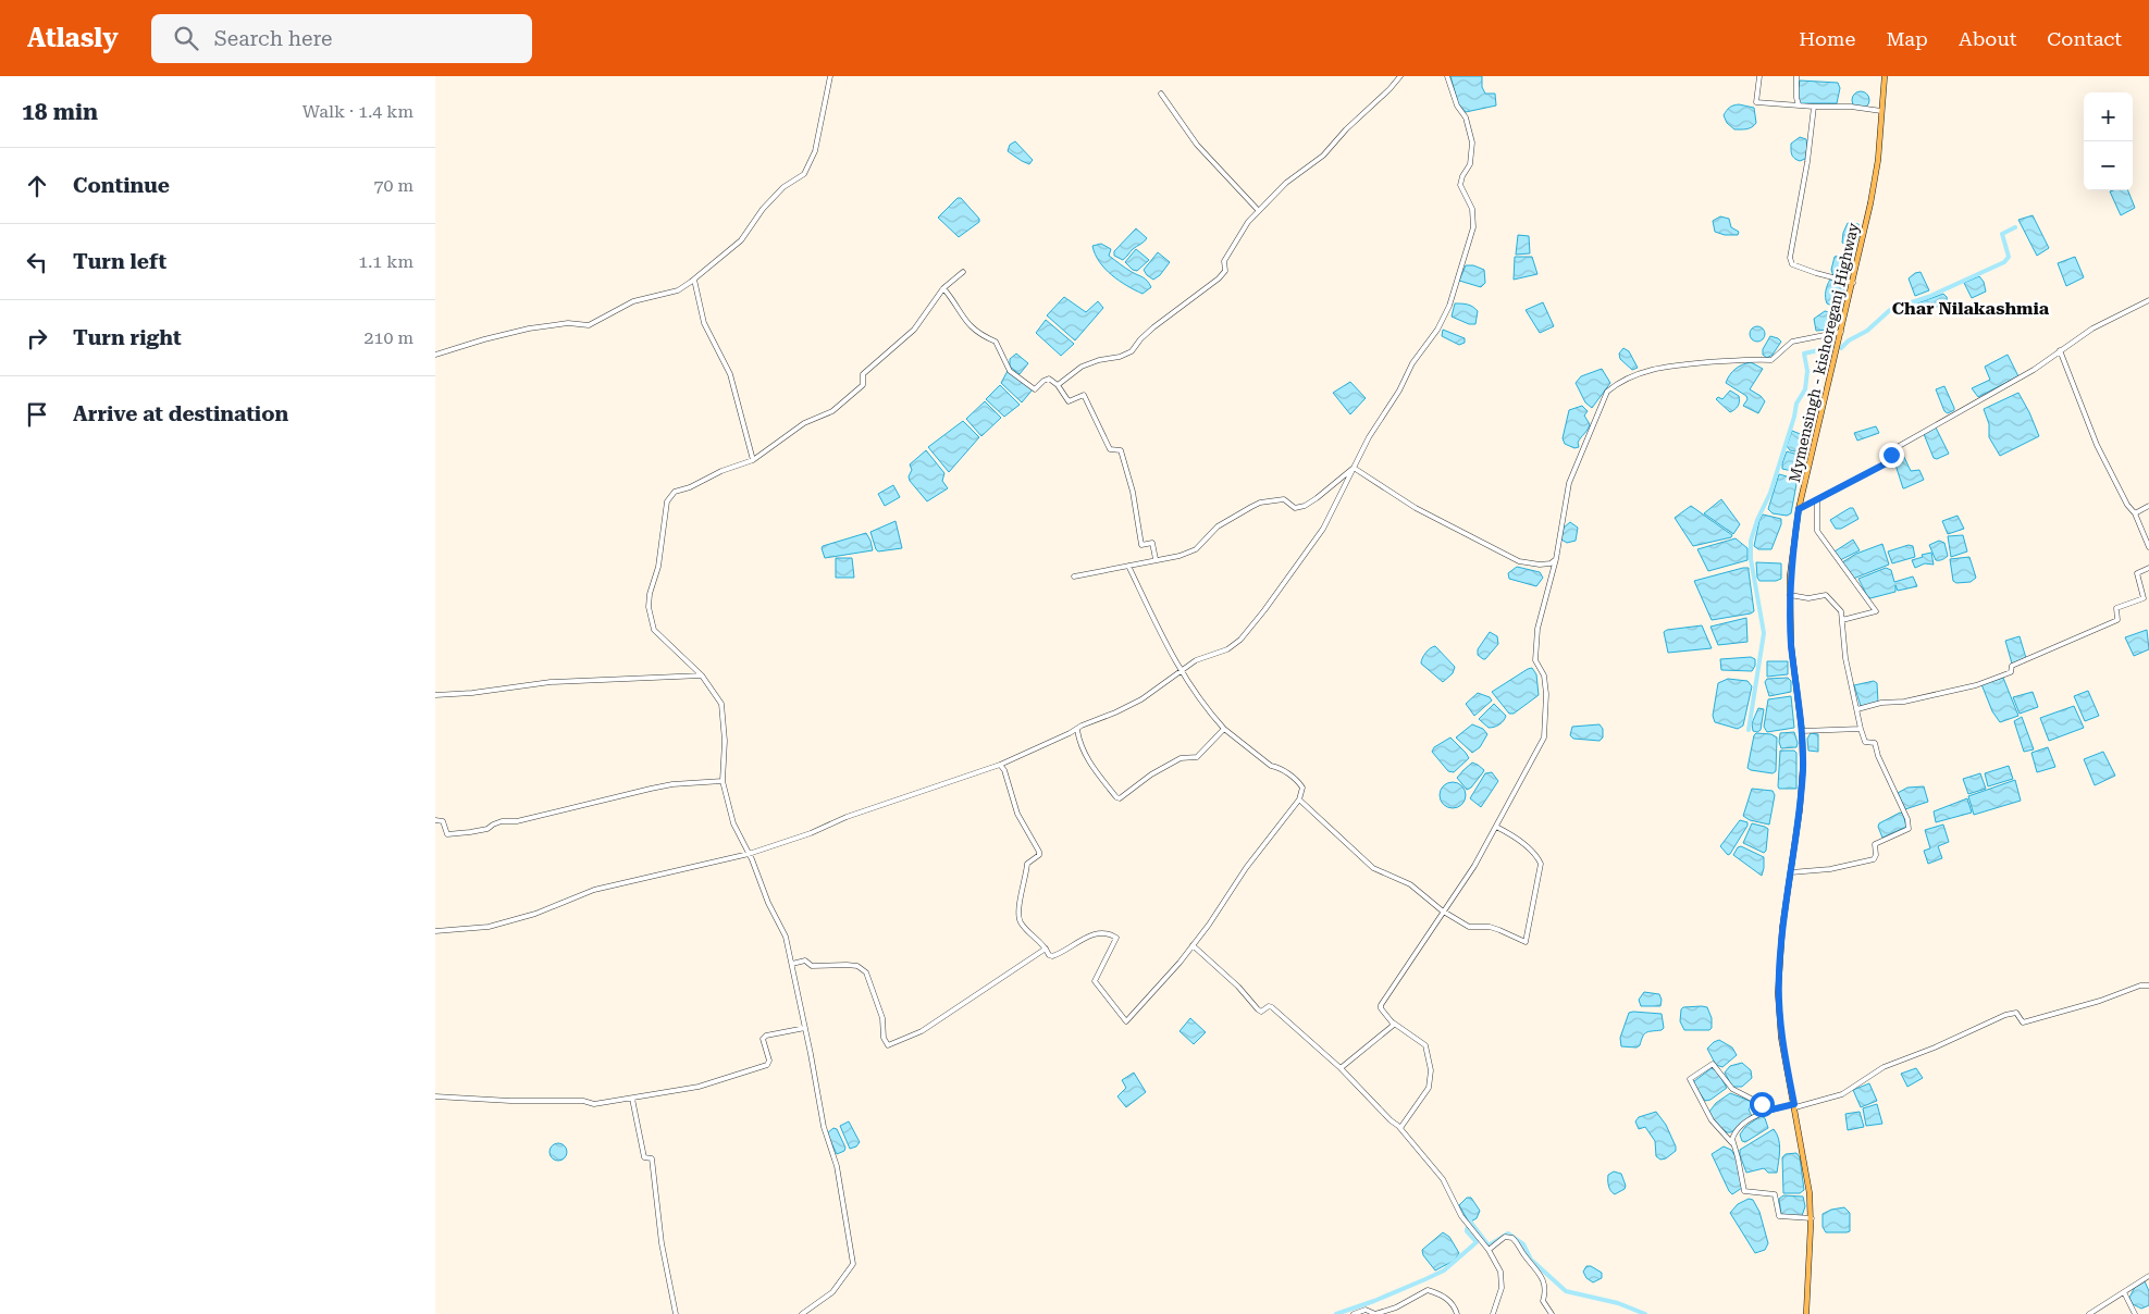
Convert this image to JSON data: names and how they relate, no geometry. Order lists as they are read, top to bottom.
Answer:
{
  "streets": {
    "main road": ["Mymensingh - kishoreganj Highway"]
  },
  "districts": ["Char Nilakashmia"],
  "page": {
    "header": "Atlasly",
    "search": "Search here",
    "nav": [
      "Home",
      "Map",
      "About",
      "Contact"
    ],
    "heading": ["18 min", "Walk · 1.4 km"],
    "map_buttons": ["+", "−"],
    "list": [
      ["Continue", "70 m"],
      ["Turn left", "1.1 km"],
      ["Turn right", "210 m"],
      "Arrive at destination"
    ]
  }
}
